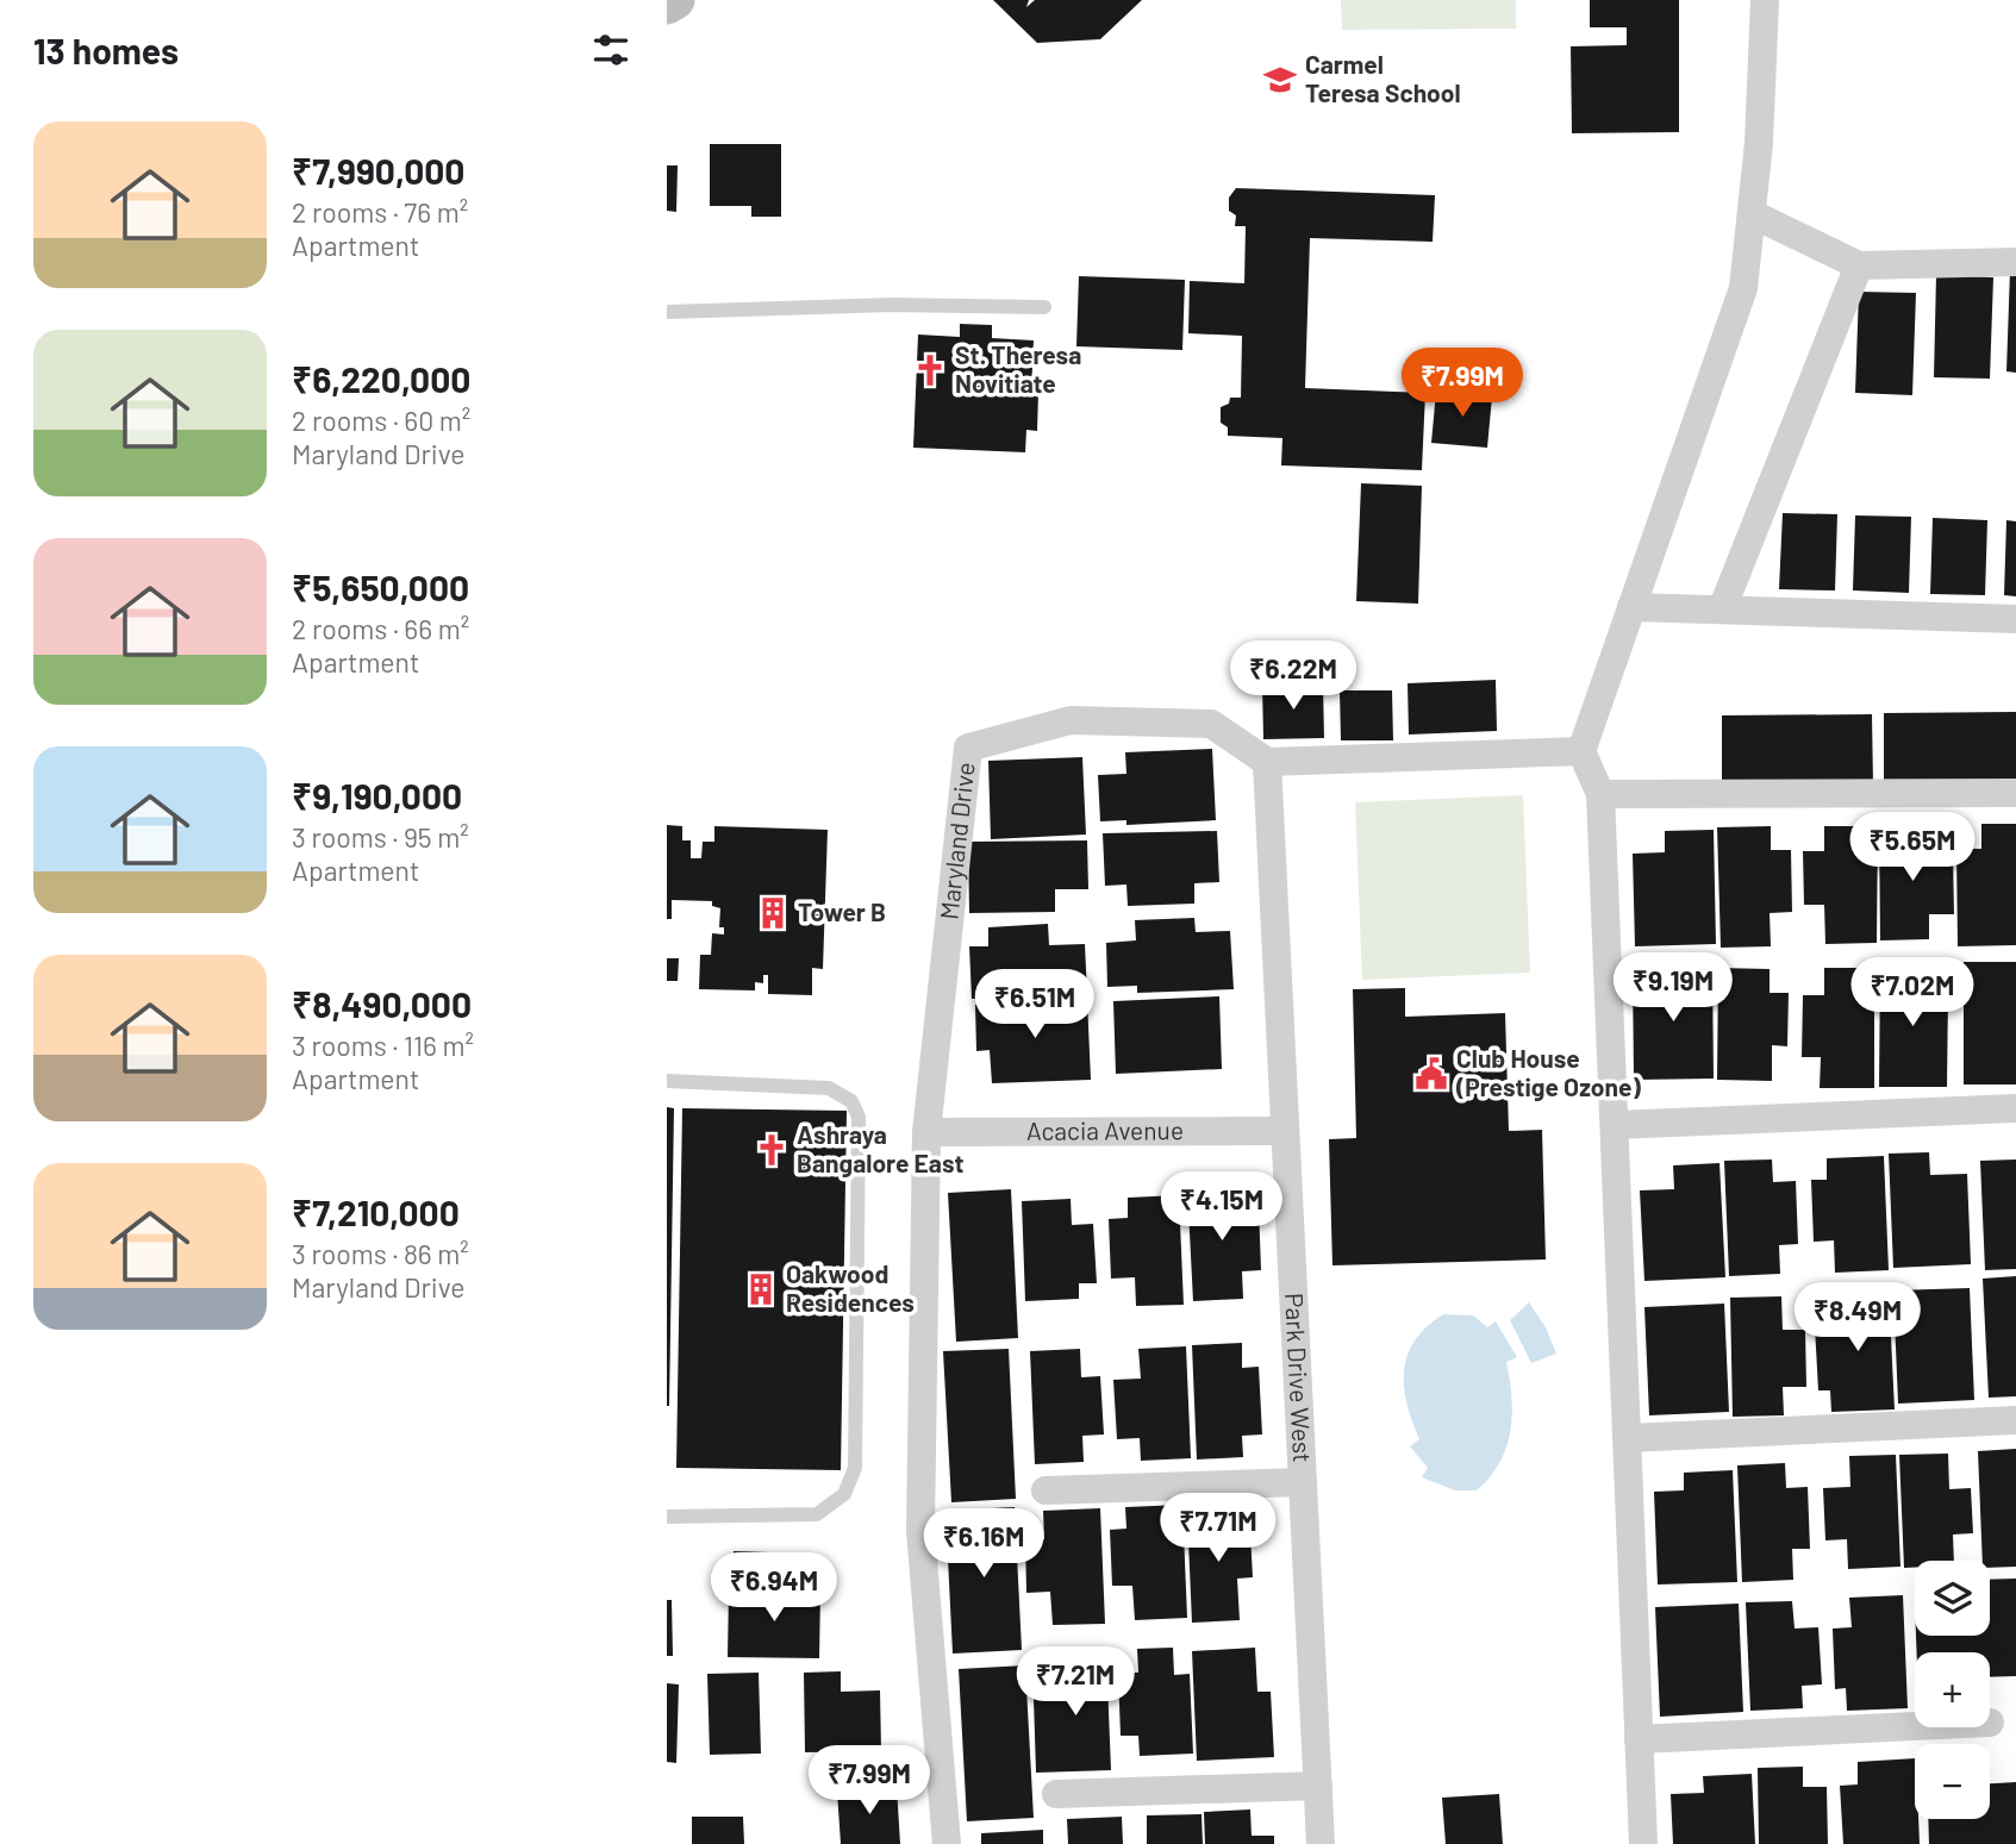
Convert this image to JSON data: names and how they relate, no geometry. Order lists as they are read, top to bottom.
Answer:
{
  "streets": {
    "street": ["Maryland Drive", "Acacia Avenue", "Park Drive West"]
  },
  "crossings": [
    ["Maryland Drive", "Acacia Avenue"],
    ["Maryland Drive", "Park Drive West"],
    ["Acacia Avenue", "Park Drive West"]
  ],
  "places": {
    "school or university": ["Carmel Teresa School"],
    "church": ["St. Theresa Novitiate", "Ashraya Bangalore East"],
    "building": ["Tower B", "Oakwood Residences"],
    "public building": ["Club House (Prestige Ozone)"]
  },
  "page": {
    "heading": "13 homes",
    "list": [
      {
        "name": "₹7,990,000",
        "note": "2 rooms · 76 m² · Apartment"
      },
      {
        "name": "₹6,220,000",
        "note": "2 rooms · 60 m² · Maryland Drive"
      },
      {
        "name": "₹5,650,000",
        "note": "2 rooms · 66 m² · Apartment"
      },
      {
        "name": "₹9,190,000",
        "note": "3 rooms · 95 m² · Apartment"
      },
      {
        "name": "₹8,490,000",
        "note": "3 rooms · 116 m² · Apartment"
      },
      {
        "name": "₹7,210,000",
        "note": "3 rooms · 86 m² · Maryland Drive"
      }
    ],
    "price": [
      "₹7.99M",
      "₹6.22M",
      "₹5.65M",
      "₹9.19M",
      "₹7.02M",
      "₹6.51M",
      "₹4.15M",
      "₹8.49M",
      "₹7.71M",
      "₹6.16M",
      "₹6.94M",
      "₹7.21M",
      "₹7.99M"
    ],
    "map_buttons": ["+", "−"]
  }
}
